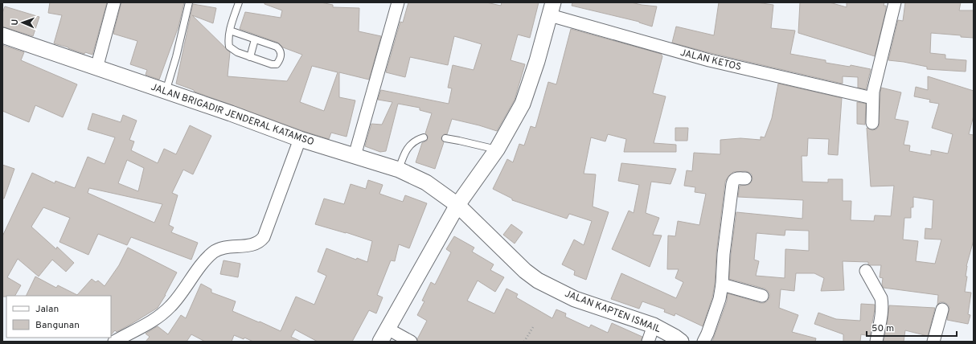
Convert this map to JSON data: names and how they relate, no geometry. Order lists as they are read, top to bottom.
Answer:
{
  "streets": {
    "street": ["JALAN KETOS", "JALAN BRIGADIR JENDERAL KATAMSO", "JALAN KAPTEN ISMAIL"]
  },
  "crossings": [
    ["JALAN BRIGADIR JENDERAL KATAMSO", "JALAN KAPTEN ISMAIL"]
  ],
  "legend": ["Jalan", "Bangunan"],
  "scale_bar": "50 m",
  "north": "left"
}
